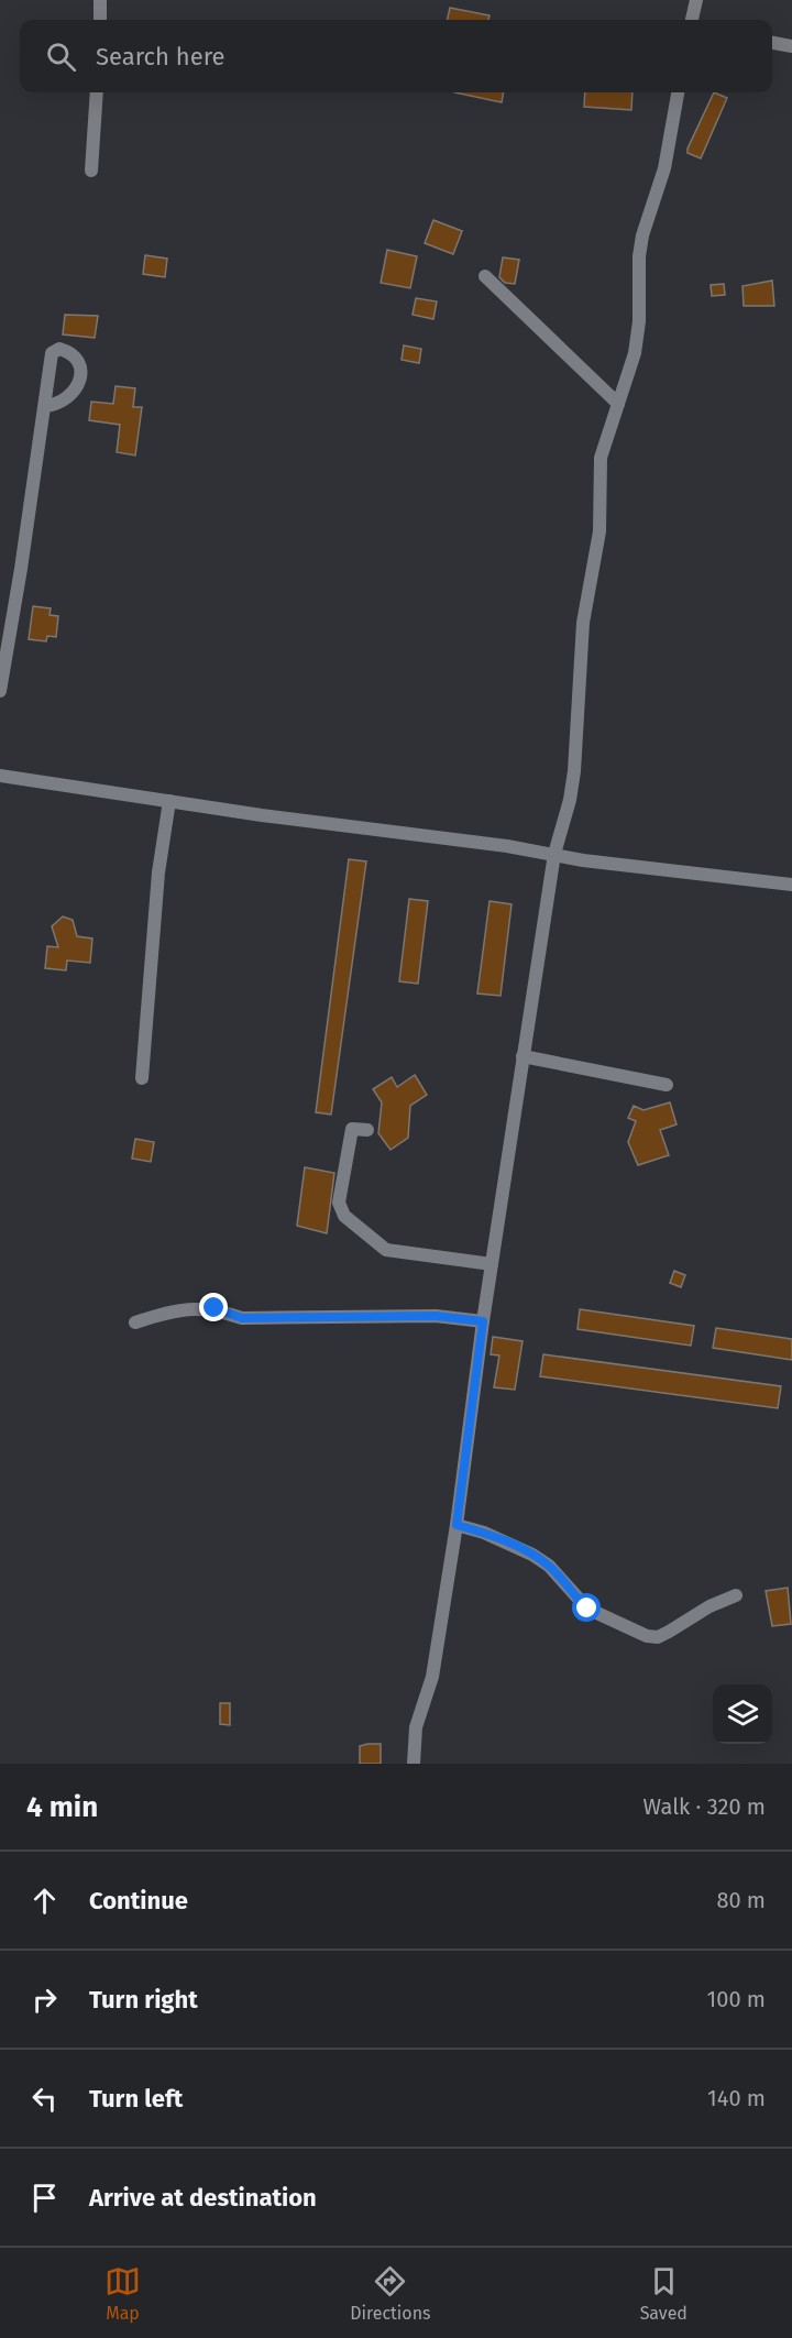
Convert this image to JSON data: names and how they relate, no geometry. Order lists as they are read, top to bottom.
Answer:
{
  "page": {
    "search": "Search here",
    "heading": ["4 min", "Walk · 320 m"],
    "list": [
      ["Continue", "80 m"],
      ["Turn right", "100 m"],
      ["Turn left", "140 m"],
      "Arrive at destination"
    ],
    "nav": ["Map", "Directions", "Saved"]
  }
}
